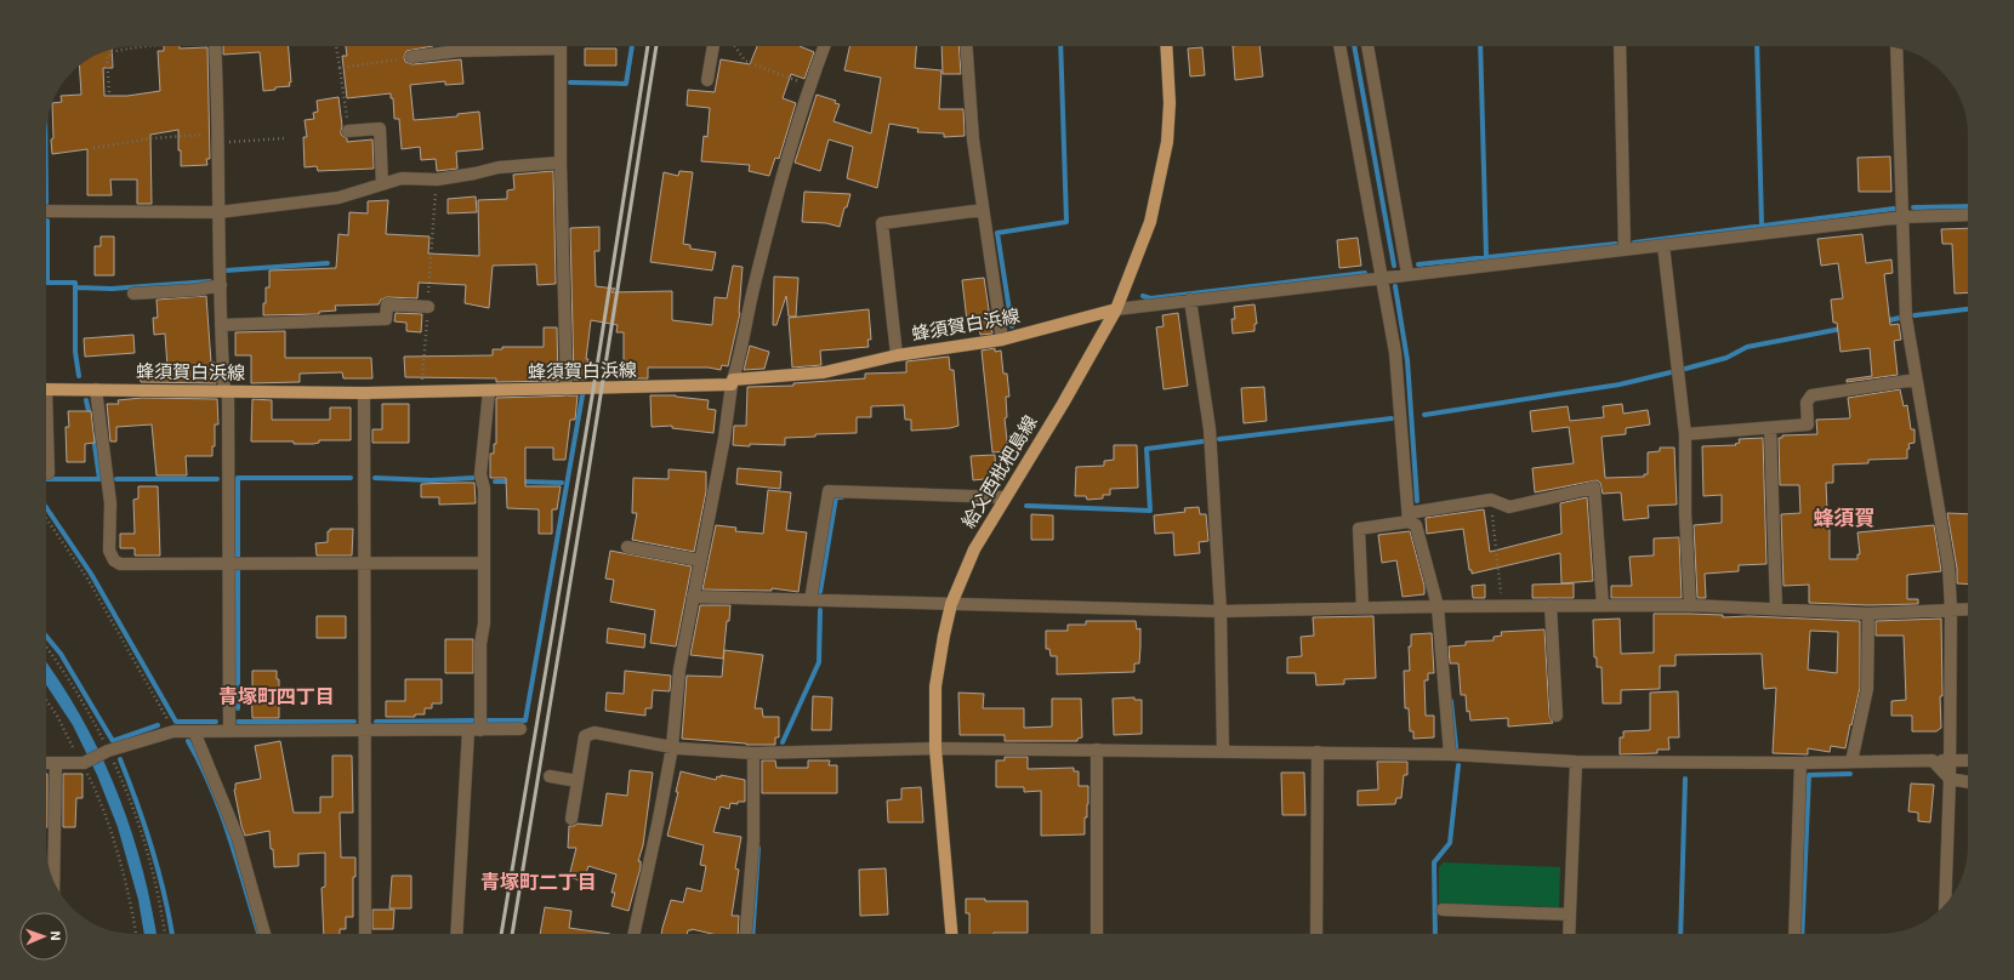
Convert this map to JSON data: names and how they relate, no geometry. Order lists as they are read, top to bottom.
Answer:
{
  "streets": {
    "main road": ["蜂須賀白浜線", "給父西枇杷島線"]
  },
  "crossings": [
    ["蜂須賀白浜線", "給父西枇杷島線"]
  ],
  "districts": ["蜂須賀", "青塚町四丁目", "青塚町二丁目"],
  "north": "right"
}
